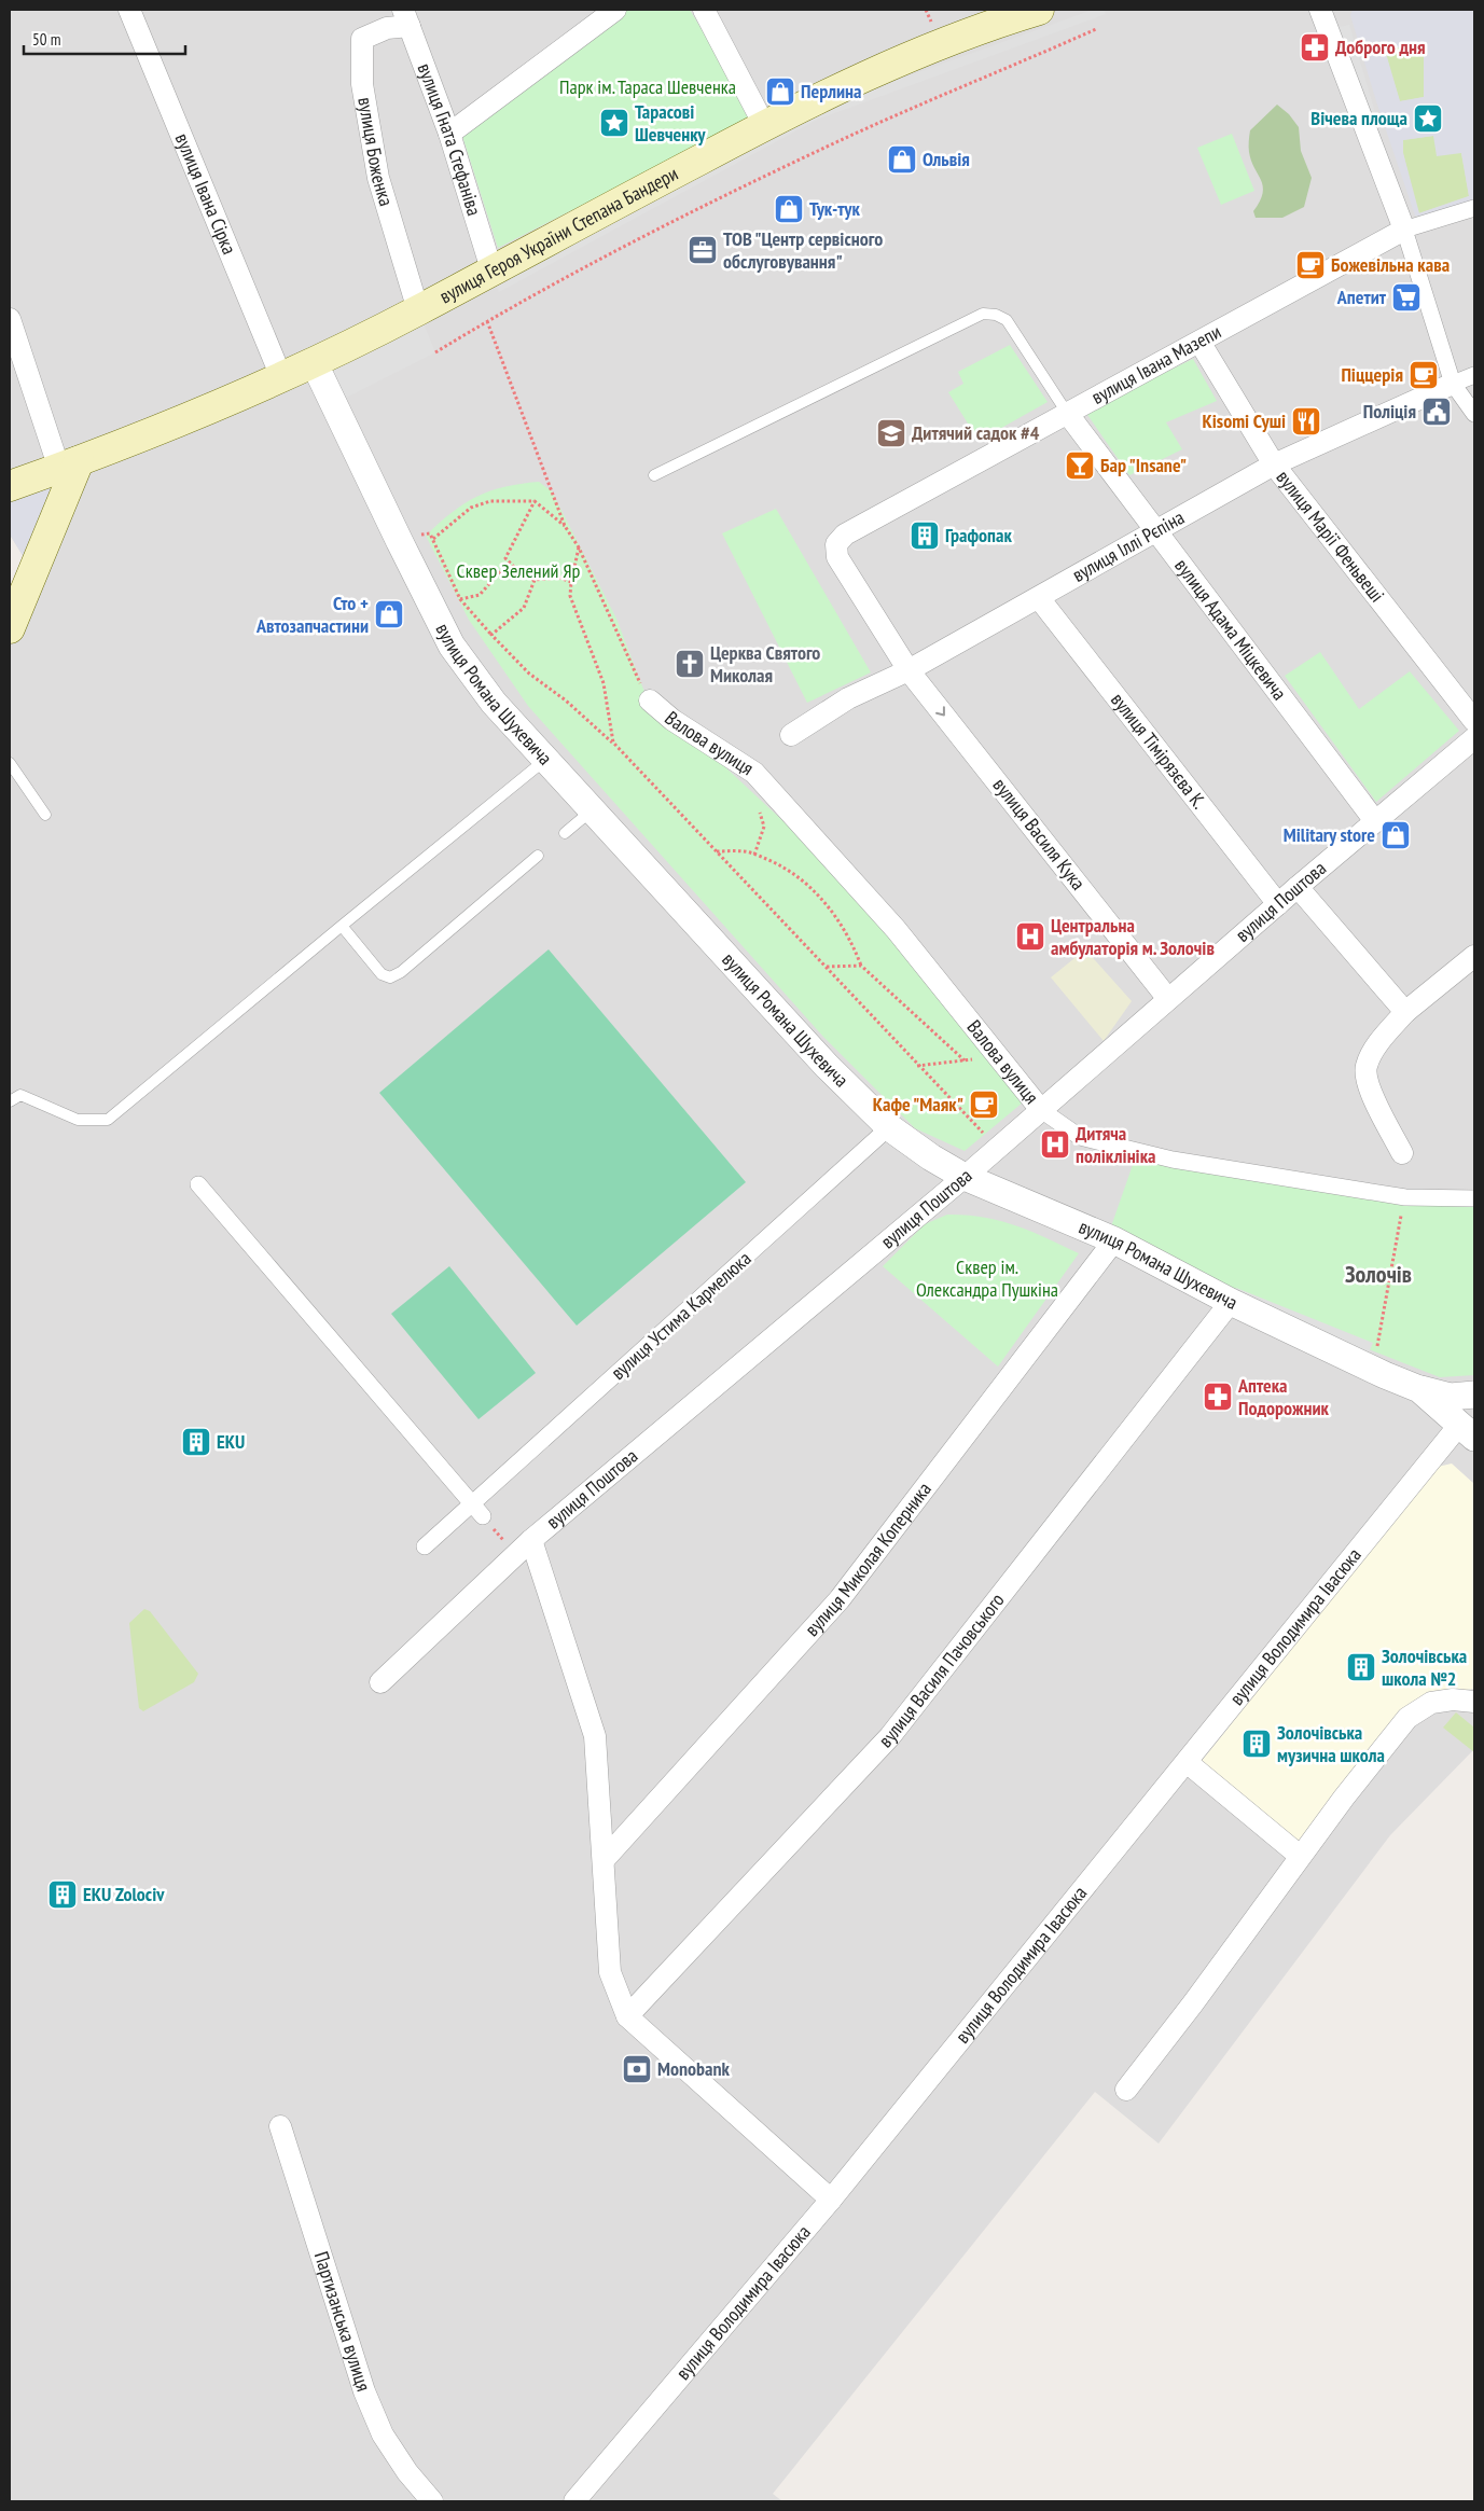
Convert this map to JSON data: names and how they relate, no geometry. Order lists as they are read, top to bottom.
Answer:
{
  "streets": {
    "main road": ["вулиця Героя України Степана Бандери"],
    "street": [
      "вулиця Гната Стефаніва",
      "вулиця Боженка",
      "вулиця Івана Сірка",
      "вулиця Івана Мазепи",
      "вулиця Марії Феньвеші",
      "вулиця Іллі Рєпіна",
      "вулиця Адама Міцкевича",
      "вулиця Романа Шухевича",
      "Валова вулиця",
      "вулиця Тімірязєва К.",
      "вулиця Василя Кука",
      "вулиця Поштова",
      "вулиця Устима Кармелюка",
      "вулиця Миколая Коперника",
      "вулиця Володимира Івасюка",
      "вулиця Василя Пачовського",
      "Партизанська вулиця"
    ]
  },
  "crossings": [
    ["вулиця Гната Стефаніва", "вулиця Боженка"],
    ["вулиця Гната Стефаніва", "вулиця Героя України Степана Бандери"],
    ["вулиця Боженка", "вулиця Героя України Степана Бандери"],
    ["вулиця Івана Сірка", "вулиця Героя України Степана Бандери"],
    ["вулиця Героя України Степана Бандери", "вулиця Романа Шухевича"],
    ["вулиця Івана Мазепи", "вулиця Марії Феньвеші"],
    ["вулиця Івана Мазепи", "вулиця Адама Міцкевича"],
    ["вулиця Івана Мазепи", "вулиця Василя Кука"],
    ["вулиця Марії Феньвеші", "вулиця Іллі Рєпіна"],
    ["вулиця Іллі Рєпіна", "вулиця Адама Міцкевича"],
    ["вулиця Іллі Рєпіна", "вулиця Тімірязєва К."],
    ["вулиця Іллі Рєпіна", "вулиця Василя Кука"],
    ["вулиця Адама Міцкевича", "вулиця Поштова"],
    ["вулиця Романа Шухевича", "вулиця Поштова"],
    ["вулиця Романа Шухевича", "вулиця Устима Кармелюка"],
    ["вулиця Романа Шухевича", "вулиця Миколая Коперника"],
    ["вулиця Романа Шухевича", "вулиця Володимира Івасюка"],
    ["вулиця Романа Шухевича", "вулиця Василя Пачовського"],
    ["Валова вулиця", "вулиця Поштова"],
    ["вулиця Тімірязєва К.", "вулиця Поштова"],
    ["вулиця Василя Кука", "вулиця Поштова"]
  ],
  "one_way": ["вулиця Василя Кука"],
  "districts": ["Золочів"],
  "parks": ["Парк ім. Тараса Шевченка", "Сквер Зелений Яр", "Сквер ім. Олександра Пушкіна"],
  "places": {
    "pharmacy": ["Доброго дня", "Аптека Подорожник"],
    "shop": [
      "Перлина",
      "Ольвія",
      "Тук-тук",
      "Сто + Автозапчастини",
      "Military store"
    ],
    "place": ["Вічева площа", "Тарасові Шевченку"],
    "office": ["ТОВ \"Центр сервісного обслуговування\""],
    "cafe": ["Божевільна кава", "Піццерія", "Кафе \"Маяк\""],
    "supermarket": ["Апетит"],
    "public building": ["Поліція"],
    "restaurant": ["Kisomi Суші"],
    "school or university": ["Дитячий садок #4"],
    "bar": ["Бар \"Insane\""],
    "building": [
      "Графопак",
      "EKU",
      "Золочівська школа №2",
      "Золочівська музична школа",
      "EKU Zolociv"
    ],
    "church": ["Церква Святого Миколая"],
    "hospital": ["Центральна амбулаторія м. Золочів", "Дитяча поліклініка"],
    "bank": ["Monobank"]
  },
  "scale_bar": "50 m"
}
